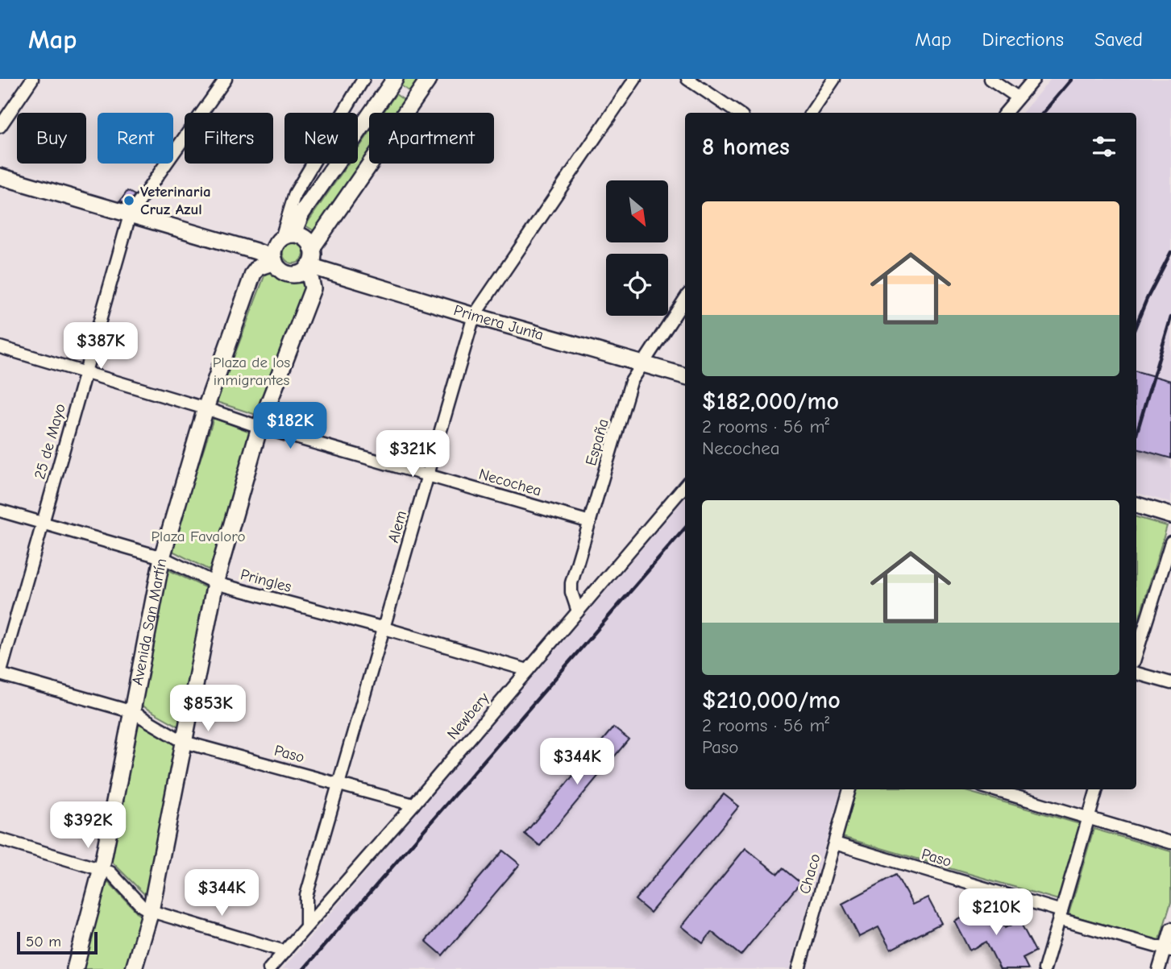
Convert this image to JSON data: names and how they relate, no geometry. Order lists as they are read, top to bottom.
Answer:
{
  "streets": {
    "main road": ["Primera Junta", "Avenida San Martín"],
    "street": [
      "25 de Mayo",
      "España",
      "Necochea",
      "Alem",
      "Pringles",
      "Newbery",
      "Paso",
      "Chaco"
    ]
  },
  "crossings": [
    ["Primera Junta", "España"],
    ["Primera Junta", "Alem"],
    ["Primera Junta", "Avenida San Martín"],
    ["25 de Mayo", "Necochea"],
    ["25 de Mayo", "Pringles"],
    ["25 de Mayo", "Paso"],
    ["España", "Necochea"],
    ["España", "Newbery"],
    ["Necochea", "Alem"],
    ["Necochea", "Avenida San Martín"],
    ["Alem", "Pringles"],
    ["Alem", "Newbery"],
    ["Alem", "Paso"],
    ["Pringles", "Avenida San Martín"],
    ["Pringles", "Newbery"],
    ["Avenida San Martín", "Paso"],
    ["Newbery", "Paso"],
    ["Paso", "Chaco"]
  ],
  "parks": ["Plaza de los inmigrantes", "Plaza Favaloro"],
  "places": ["Veterinaria Cruz Azul"],
  "scale_bar": "50 m",
  "north": "bottom right",
  "page": {
    "header": "Map",
    "nav": ["Map", "Directions", "Saved"],
    "chip": [
      "Buy",
      "Rent",
      "Filters",
      "New",
      "Apartment"
    ],
    "heading": "8 homes",
    "list": [
      {
        "name": "$182,000/mo",
        "note": "2 rooms · 56 m² · Necochea"
      },
      {
        "name": "$210,000/mo",
        "note": "2 rooms · 56 m² · Paso"
      }
    ],
    "price": [
      "$387K",
      "$182K",
      "$321K",
      "$853K",
      "$344K",
      "$392K",
      "$344K",
      "$210K"
    ],
    "scale": "50 m"
  }
}
